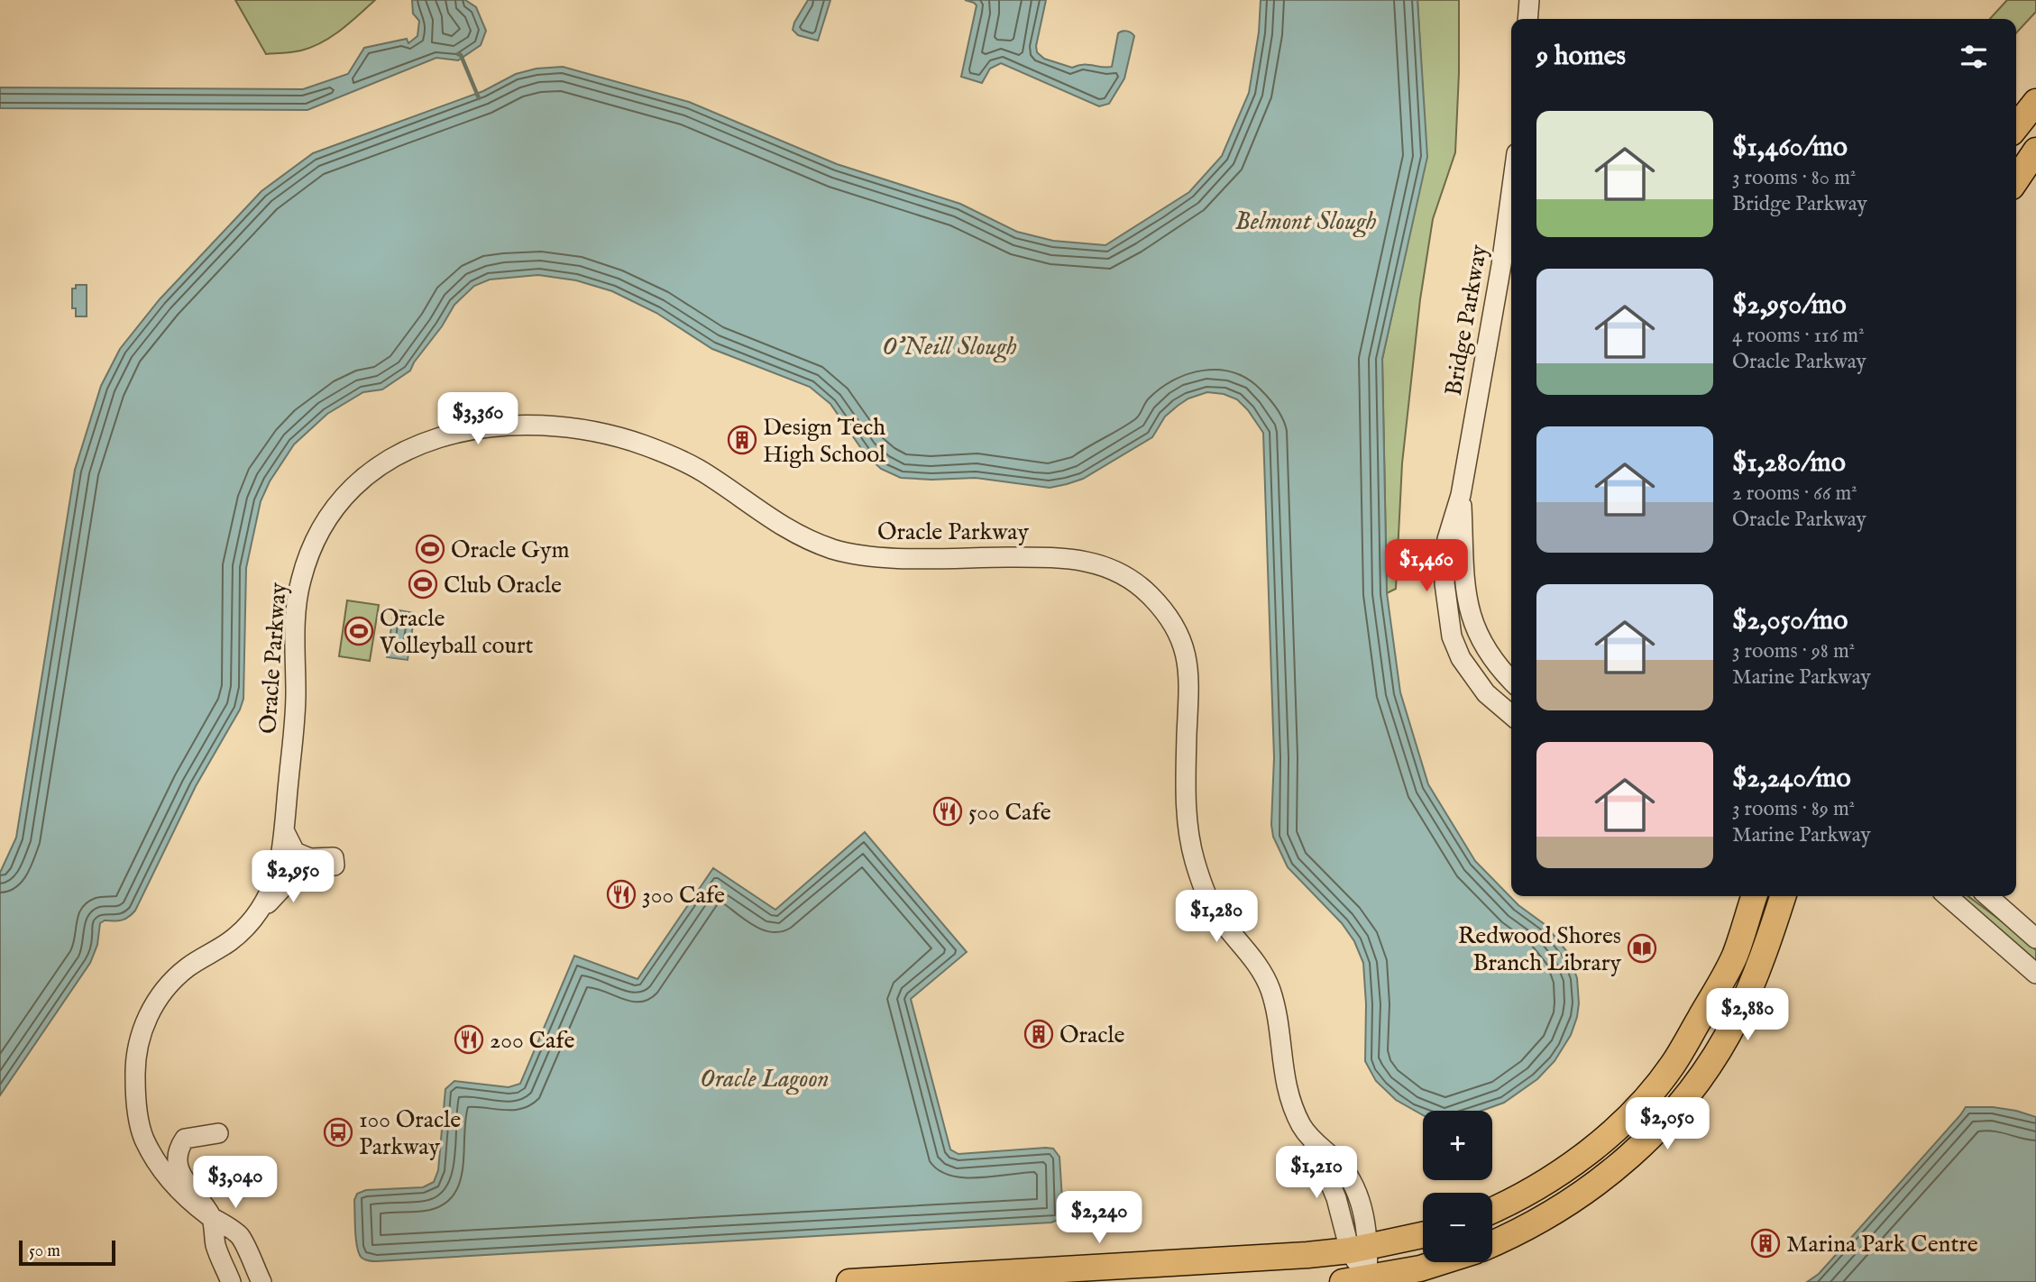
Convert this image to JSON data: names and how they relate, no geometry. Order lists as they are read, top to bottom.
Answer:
{
  "streets": {
    "street": ["Bridge Parkway", "Oracle Parkway"]
  },
  "water": ["Belmont Slough", "O'Neill Slough", "Oracle Lagoon"],
  "places": {
    "building": ["Design Tech High School", "Oracle", "Marina Park Centre"],
    "sports": ["Oracle Gym", "Club Oracle", "Oracle Volleyball court"],
    "restaurant": ["500 Cafe", "300 Cafe", "200 Cafe"],
    "library": ["Redwood Shores Branch Library"],
    "bus stop": ["100 Oracle Parkway"]
  },
  "scale_bar": "50 m",
  "page": {
    "heading": "9 homes",
    "list": [
      {
        "name": "$1,460/mo",
        "note": "3 rooms · 80 m² · Bridge Parkway"
      },
      {
        "name": "$2,950/mo",
        "note": "4 rooms · 116 m² · Oracle Parkway"
      },
      {
        "name": "$1,280/mo",
        "note": "2 rooms · 66 m² · Oracle Parkway"
      },
      {
        "name": "$2,050/mo",
        "note": "3 rooms · 98 m² · Marine Parkway"
      },
      {
        "name": "$2,240/mo",
        "note": "3 rooms · 89 m² · Marine Parkway"
      }
    ],
    "price": [
      "$3,360",
      "$1,460",
      "$2,950",
      "$1,280",
      "$2,880",
      "$2,050",
      "$1,210",
      "$3,040",
      "$2,240"
    ],
    "map_buttons": ["+", "−"],
    "scale": "50 m"
  }
}
